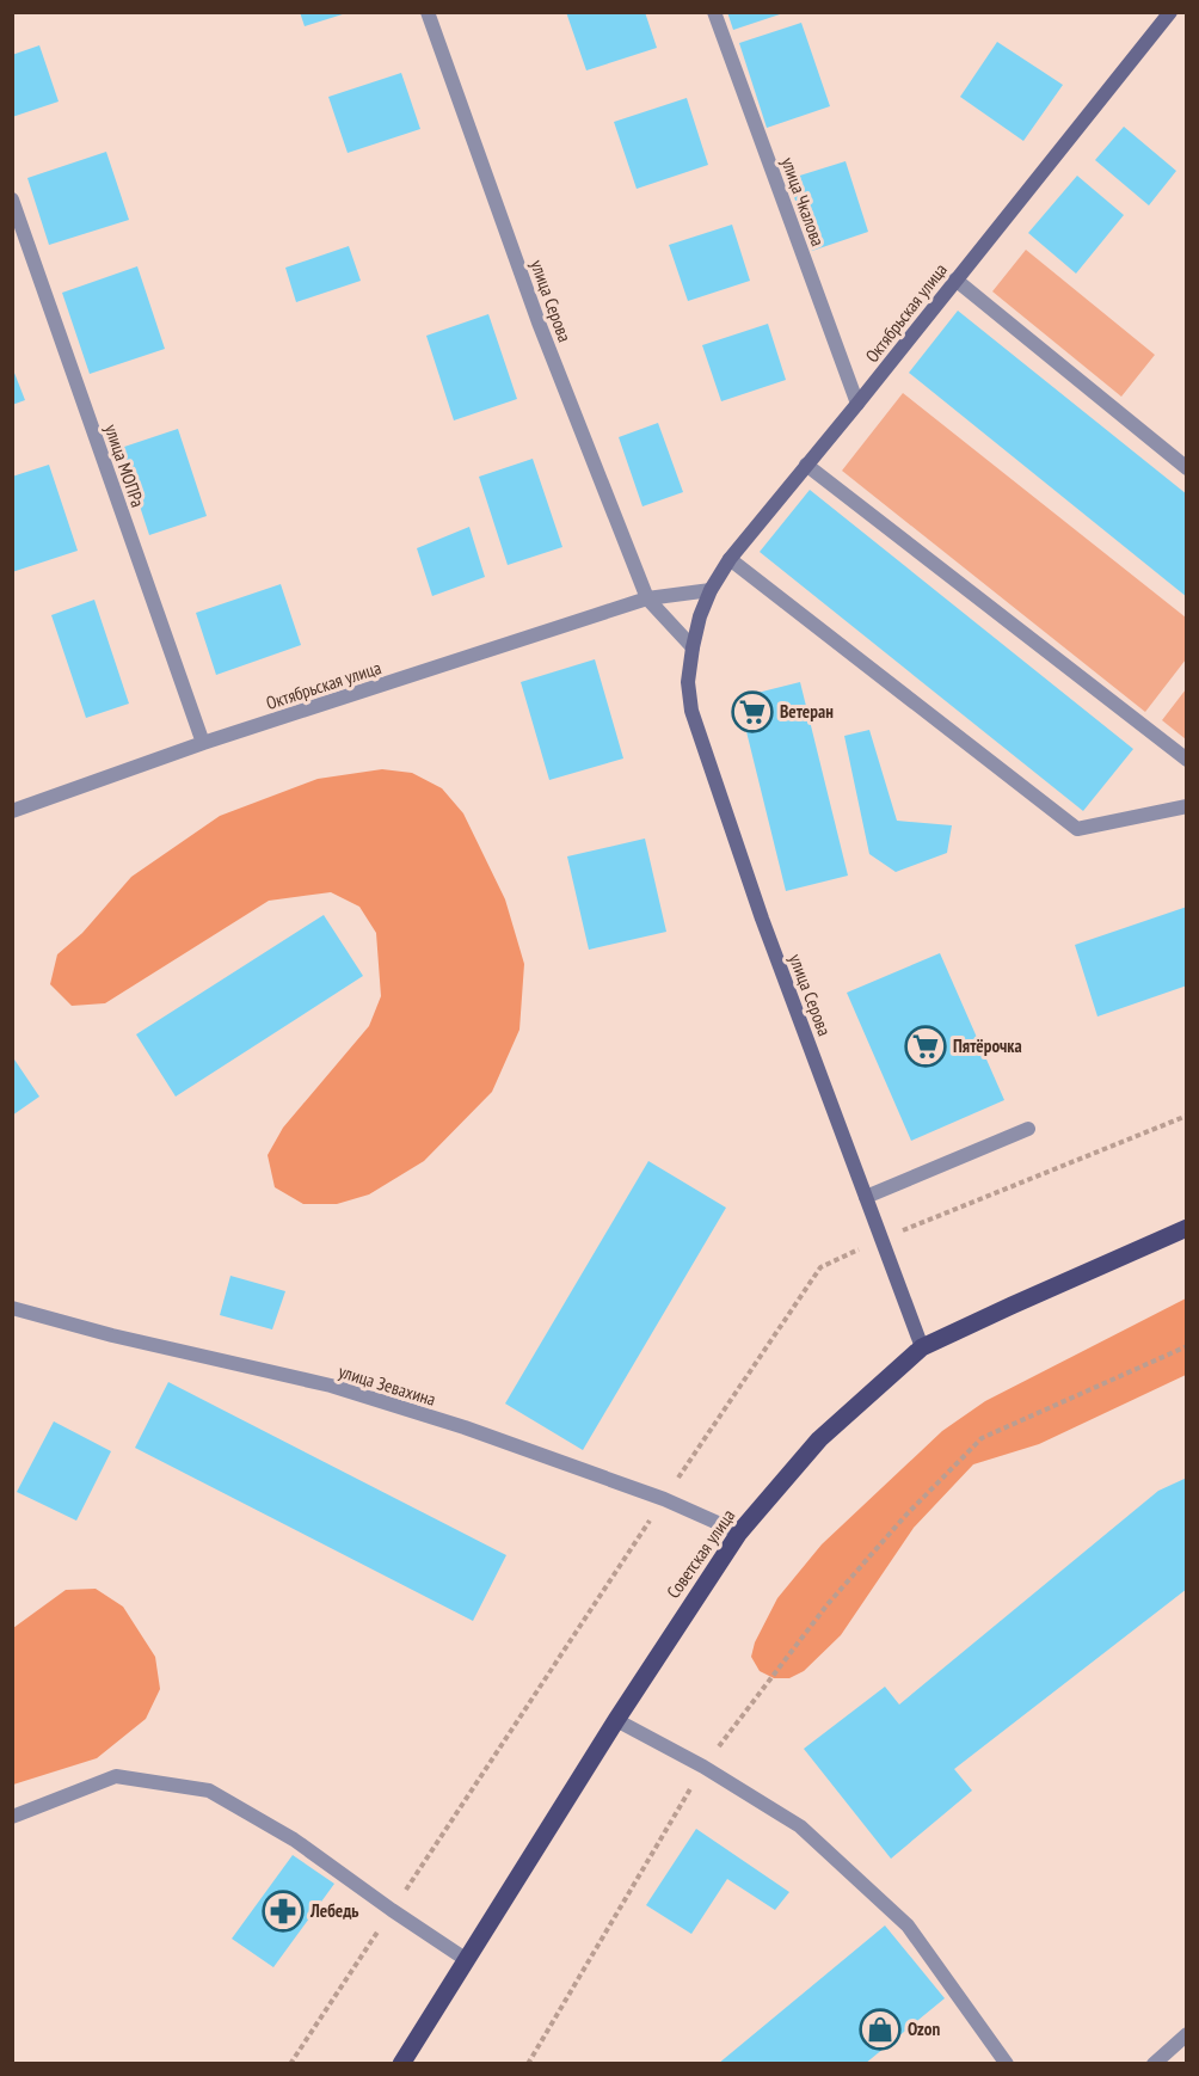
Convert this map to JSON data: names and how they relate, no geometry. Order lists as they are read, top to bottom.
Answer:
{
  "streets": {
    "main road": ["Советская улица"],
    "street": [
      "улица Чкалова",
      "улица Серова",
      "Октябрьская улица",
      "улица МОПРа",
      "улица Зевахина"
    ]
  },
  "crossings": [
    ["улица Чкалова", "Октябрьская улица"],
    ["улица Серова", "Октябрьская улица"],
    ["улица Серова", "Советская улица"],
    ["Октябрьская улица", "улица МОПРа"],
    ["улица Зевахина", "Советская улица"]
  ],
  "places": {
    "supermarket": ["Ветеран", "Пятёрочка"],
    "pharmacy": ["Лебедь"],
    "shop": ["Ozon"]
  }
}
